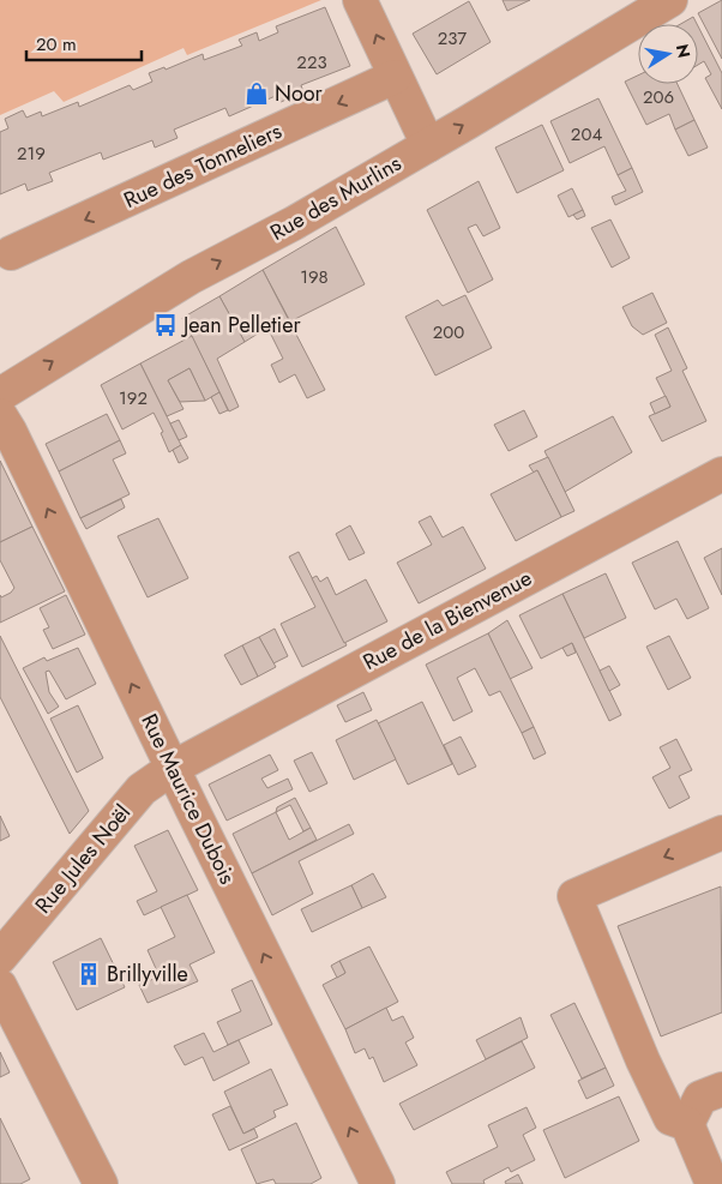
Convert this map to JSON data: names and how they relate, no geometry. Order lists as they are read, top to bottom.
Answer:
{
  "streets": {
    "street": [
      "Rue des Tonneliers",
      "Rue des Murlins",
      "Rue de la Bienvenue",
      "Rue Maurice Dubois",
      "Rue Jules Noël"
    ]
  },
  "crossings": [
    ["Rue de la Bienvenue", "Rue Maurice Dubois"],
    ["Rue de la Bienvenue", "Rue Jules Noël"],
    ["Rue Maurice Dubois", "Rue Jules Noël"]
  ],
  "one_way": ["Rue des Tonneliers", "Rue des Murlins", "Rue Maurice Dubois"],
  "places": {
    "shop": ["Noor"],
    "bus stop": ["Jean Pelletier"],
    "building": ["Brillyville"]
  },
  "house_numbers": [
    "237",
    "223",
    "206",
    "204",
    "219",
    "198",
    "200",
    "192"
  ],
  "scale_bar": "20 m",
  "north": "right"
}
